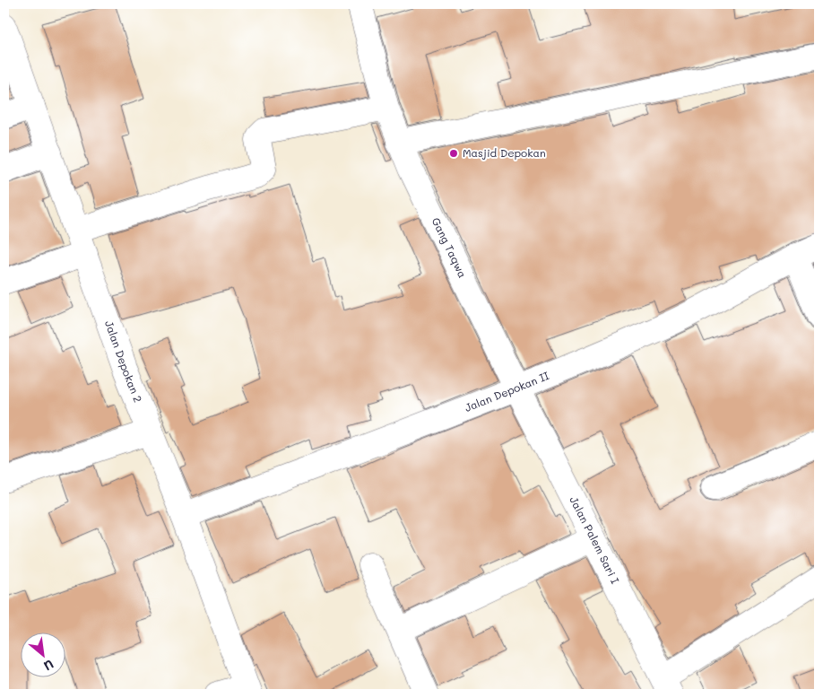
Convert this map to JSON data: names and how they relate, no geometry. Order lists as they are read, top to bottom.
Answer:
{
  "streets": {
    "street": [
      "Gang Taqwa",
      "Jalan Depokan 2",
      "Jalan Depokan II",
      "Jalan Palem Sari I"
    ]
  },
  "crossings": [
    ["Gang Taqwa", "Jalan Depokan II"],
    ["Gang Taqwa", "Jalan Palem Sari I"],
    ["Jalan Depokan 2", "Jalan Depokan II"],
    ["Jalan Depokan II", "Jalan Palem Sari I"]
  ],
  "places": ["Masjid Depokan"],
  "north": "bottom right"
}
